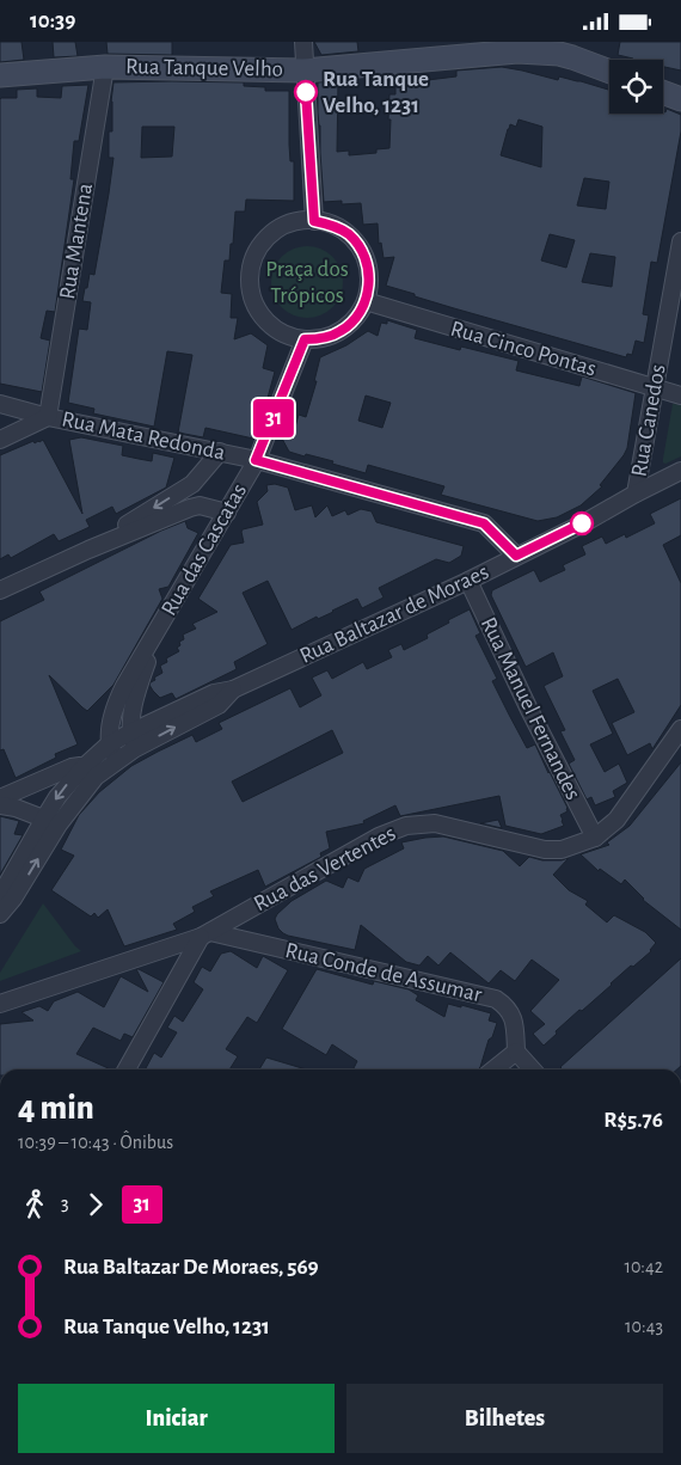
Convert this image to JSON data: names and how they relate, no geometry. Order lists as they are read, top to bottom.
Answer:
{
  "streets": {
    "street": [
      "Rua Tanque Velho",
      "Rua Mantena",
      "Rua Cinco Pontas",
      "Rua Canedos",
      "Rua Mata Redonda",
      "Rua das Cascatas",
      "Rua Baltazar de Moraes",
      "Rua Manuel Fernandes",
      "Rua das Vertentes",
      "Rua Conde de Assumar"
    ]
  },
  "crossings": [
    ["Rua Tanque Velho", "Rua Mantena"],
    ["Rua Mantena", "Rua Mata Redonda"],
    ["Rua Cinco Pontas", "Rua Canedos"],
    ["Rua Cinco Pontas", "Rua das Cascatas"],
    ["Rua Canedos", "Rua Baltazar de Moraes"],
    ["Rua Mata Redonda", "Rua das Cascatas"],
    ["Rua Mata Redonda", "Rua Baltazar de Moraes"],
    ["Rua das Cascatas", "Rua Baltazar de Moraes"],
    ["Rua Baltazar de Moraes", "Rua Manuel Fernandes"],
    ["Rua Manuel Fernandes", "Rua das Vertentes"],
    ["Rua das Vertentes", "Rua Conde de Assumar"]
  ],
  "parks": ["Praça dos Trópicos"],
  "places": ["Rua Tanque Velho, 1231"],
  "lines": ["bus line 31"],
  "page": {
    "status": "10:39",
    "on_map": "31",
    "heading": ["4 min", "10:39 – 10:43 · Ônibus", "R$5.76"],
    "legs": ["3", "31"],
    "list": [
      {
        "name": "Rua Baltazar De Moraes, 569",
        "value": "10:42"
      },
      {
        "name": "Rua Tanque Velho, 1231",
        "value": "10:43"
      }
    ],
    "buttons": ["Iniciar", "Bilhetes"]
  }
}
